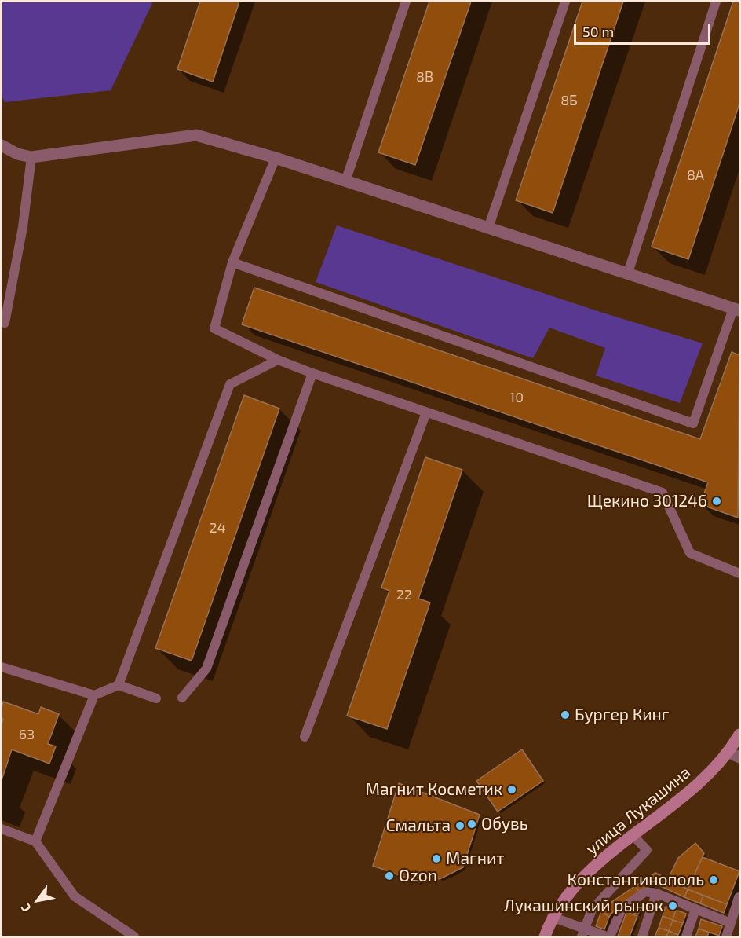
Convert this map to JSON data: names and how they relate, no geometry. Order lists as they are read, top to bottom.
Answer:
{
  "streets": {
    "main road": ["улица Лукашина"]
  },
  "places": [
    "Щекино 301246",
    "Бургер Кинг",
    "Магнит Косметик",
    "Обувь",
    "Смальта",
    "Магнит",
    "Ozon",
    "Константинополь",
    "Лукашинский рынок"
  ],
  "house_numbers": [
    "8В",
    "8Б",
    "8А",
    "10",
    "24",
    "22",
    "63"
  ],
  "scale_bar": "50 m",
  "north": "bottom left"
}
